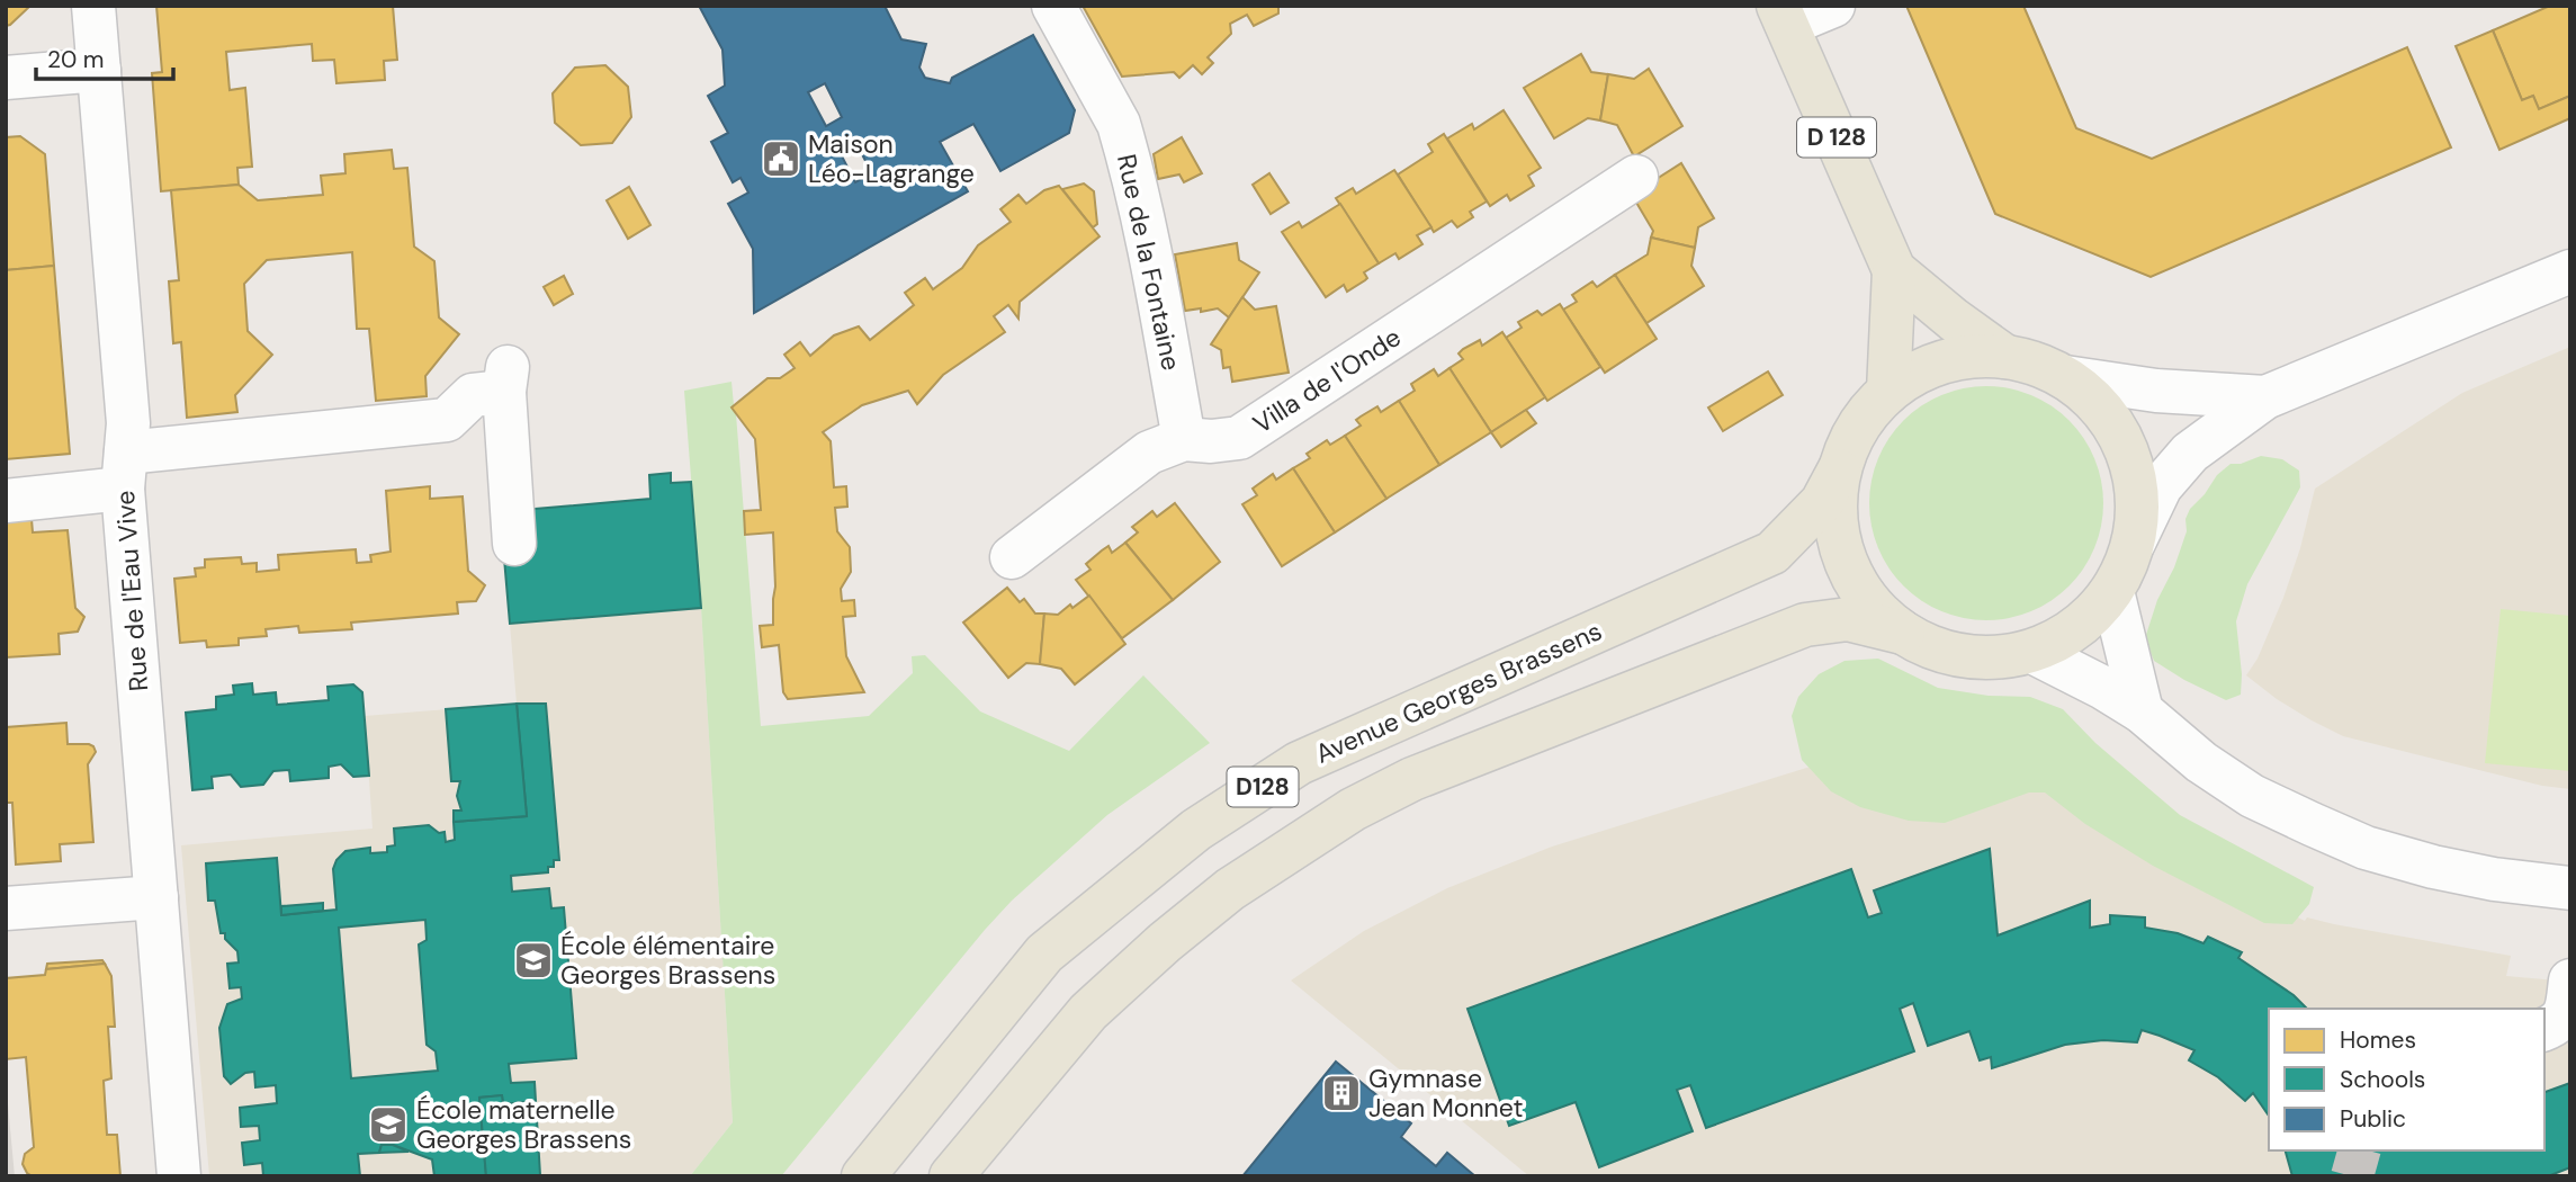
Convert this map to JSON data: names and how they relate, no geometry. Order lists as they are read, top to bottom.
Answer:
{
  "streets": {
    "main road": ["D 128", "Avenue Georges Brassens", "D128"],
    "street": ["Rue de la Fontaine", "Villa de l'Onde", "Rue de l'Eau Vive"]
  },
  "crossings": [
    ["Rue de la Fontaine", "Villa de l'Onde"]
  ],
  "places": {
    "public building": ["Maison Léo-Lagrange"],
    "school or university": ["École élémentaire Georges Brassens", "École maternelle Georges Brassens"],
    "building": ["Gymnase Jean Monnet"]
  },
  "legend": ["Homes", "Schools", "Public"],
  "scale_bar": "20 m"
}
